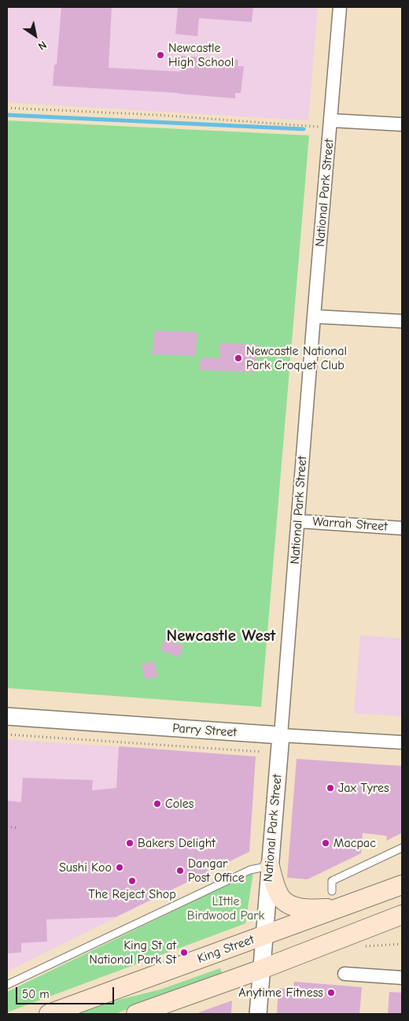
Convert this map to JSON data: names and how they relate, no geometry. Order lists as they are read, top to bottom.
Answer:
{
  "streets": {
    "main road": ["King Street"],
    "street": ["National Park Street", "Warrah Street", "Parry Street"]
  },
  "crossings": [
    ["National Park Street", "Warrah Street"],
    ["National Park Street", "Parry Street"],
    ["National Park Street", "King Street"]
  ],
  "districts": ["Newcastle West"],
  "parks": ["LIttle Birdwood Park"],
  "places": [
    "Newcastle High School",
    "Newcastle National Park Croquet Club",
    "Jax Tyres",
    "Coles",
    "Bakers Delight",
    "Macpac",
    "Sushi Koo",
    "Dangar Post Office",
    "The Reject Shop",
    "King St at National Park St",
    "Anytime Fitness"
  ],
  "scale_bar": "50 m",
  "north": "bottom right"
}
